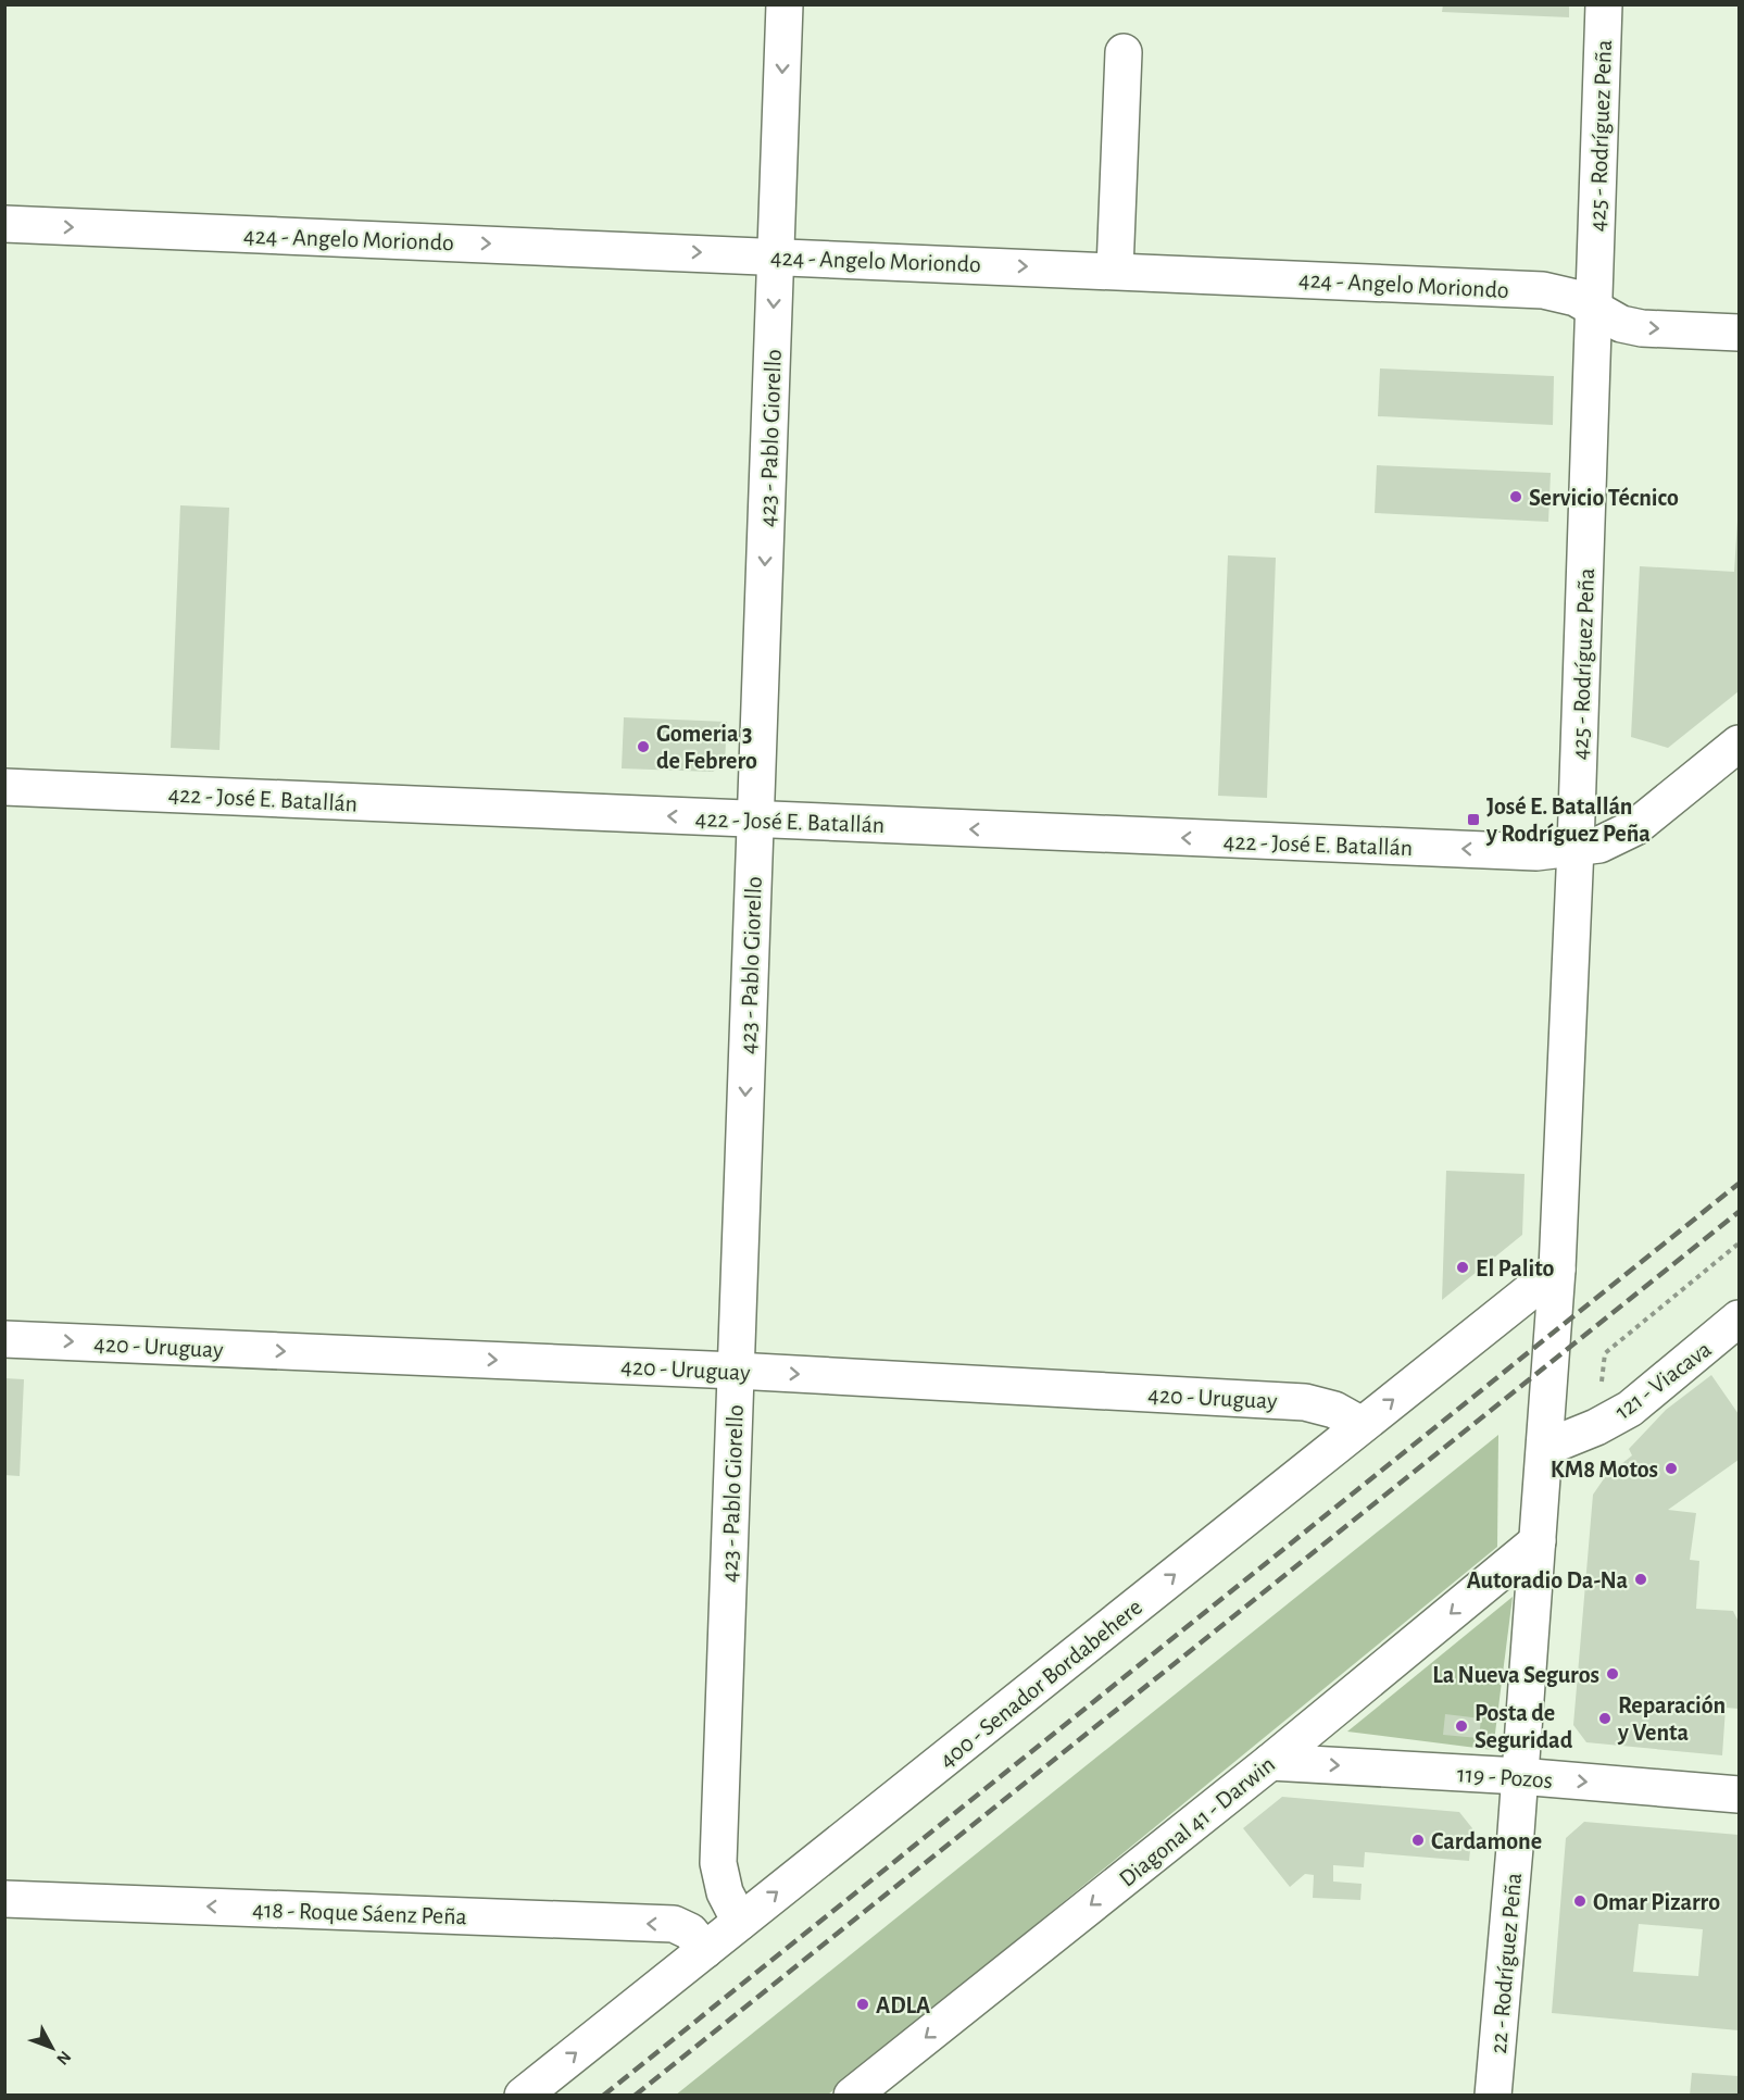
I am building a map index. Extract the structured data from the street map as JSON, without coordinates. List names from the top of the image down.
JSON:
{
  "streets": {
    "street": [
      "425 - Rodríguez Peña",
      "424 - Angelo Moriondo",
      "423 - Pablo Giorello",
      "422 - José E. Batallán",
      "420 - Uruguay",
      "121 - Viacava",
      "400 - Senador Bordabehere",
      "119 - Pozos",
      "Diagonal 41 - Darwin",
      "418 - Roque Sáenz Peña",
      "22 - Rodríguez Peña"
    ]
  },
  "crossings": [
    ["425 - Rodríguez Peña", "424 - Angelo Moriondo"],
    ["425 - Rodríguez Peña", "422 - José E. Batallán"],
    ["425 - Rodríguez Peña", "400 - Senador Bordabehere"],
    ["425 - Rodríguez Peña", "22 - Rodríguez Peña"],
    ["424 - Angelo Moriondo", "423 - Pablo Giorello"],
    ["423 - Pablo Giorello", "422 - José E. Batallán"],
    ["423 - Pablo Giorello", "420 - Uruguay"],
    ["423 - Pablo Giorello", "400 - Senador Bordabehere"],
    ["420 - Uruguay", "400 - Senador Bordabehere"],
    ["121 - Viacava", "22 - Rodríguez Peña"],
    ["400 - Senador Bordabehere", "418 - Roque Sáenz Peña"],
    ["119 - Pozos", "Diagonal 41 - Darwin"],
    ["119 - Pozos", "22 - Rodríguez Peña"],
    ["Diagonal 41 - Darwin", "22 - Rodríguez Peña"]
  ],
  "one_way": [
    "424 - Angelo Moriondo",
    "423 - Pablo Giorello",
    "422 - José E. Batallán",
    "420 - Uruguay",
    "400 - Senador Bordabehere",
    "119 - Pozos",
    "Diagonal 41 - Darwin",
    "418 - Roque Sáenz Peña"
  ],
  "places": {
    "other": [
      "Servicio Técnico",
      "Gomeria 3 de Febrero",
      "El Palito",
      "KM8 Motos",
      "Autoradio Da-Na",
      "La Nueva Seguros",
      "Reparación y Venta",
      "Posta de Seguridad",
      "Cardamone",
      "Omar Pizarro",
      "ADLA"
    ],
    "transit": ["José E. Batallán y Rodríguez Peña"]
  },
  "north": "bottom right"
}
